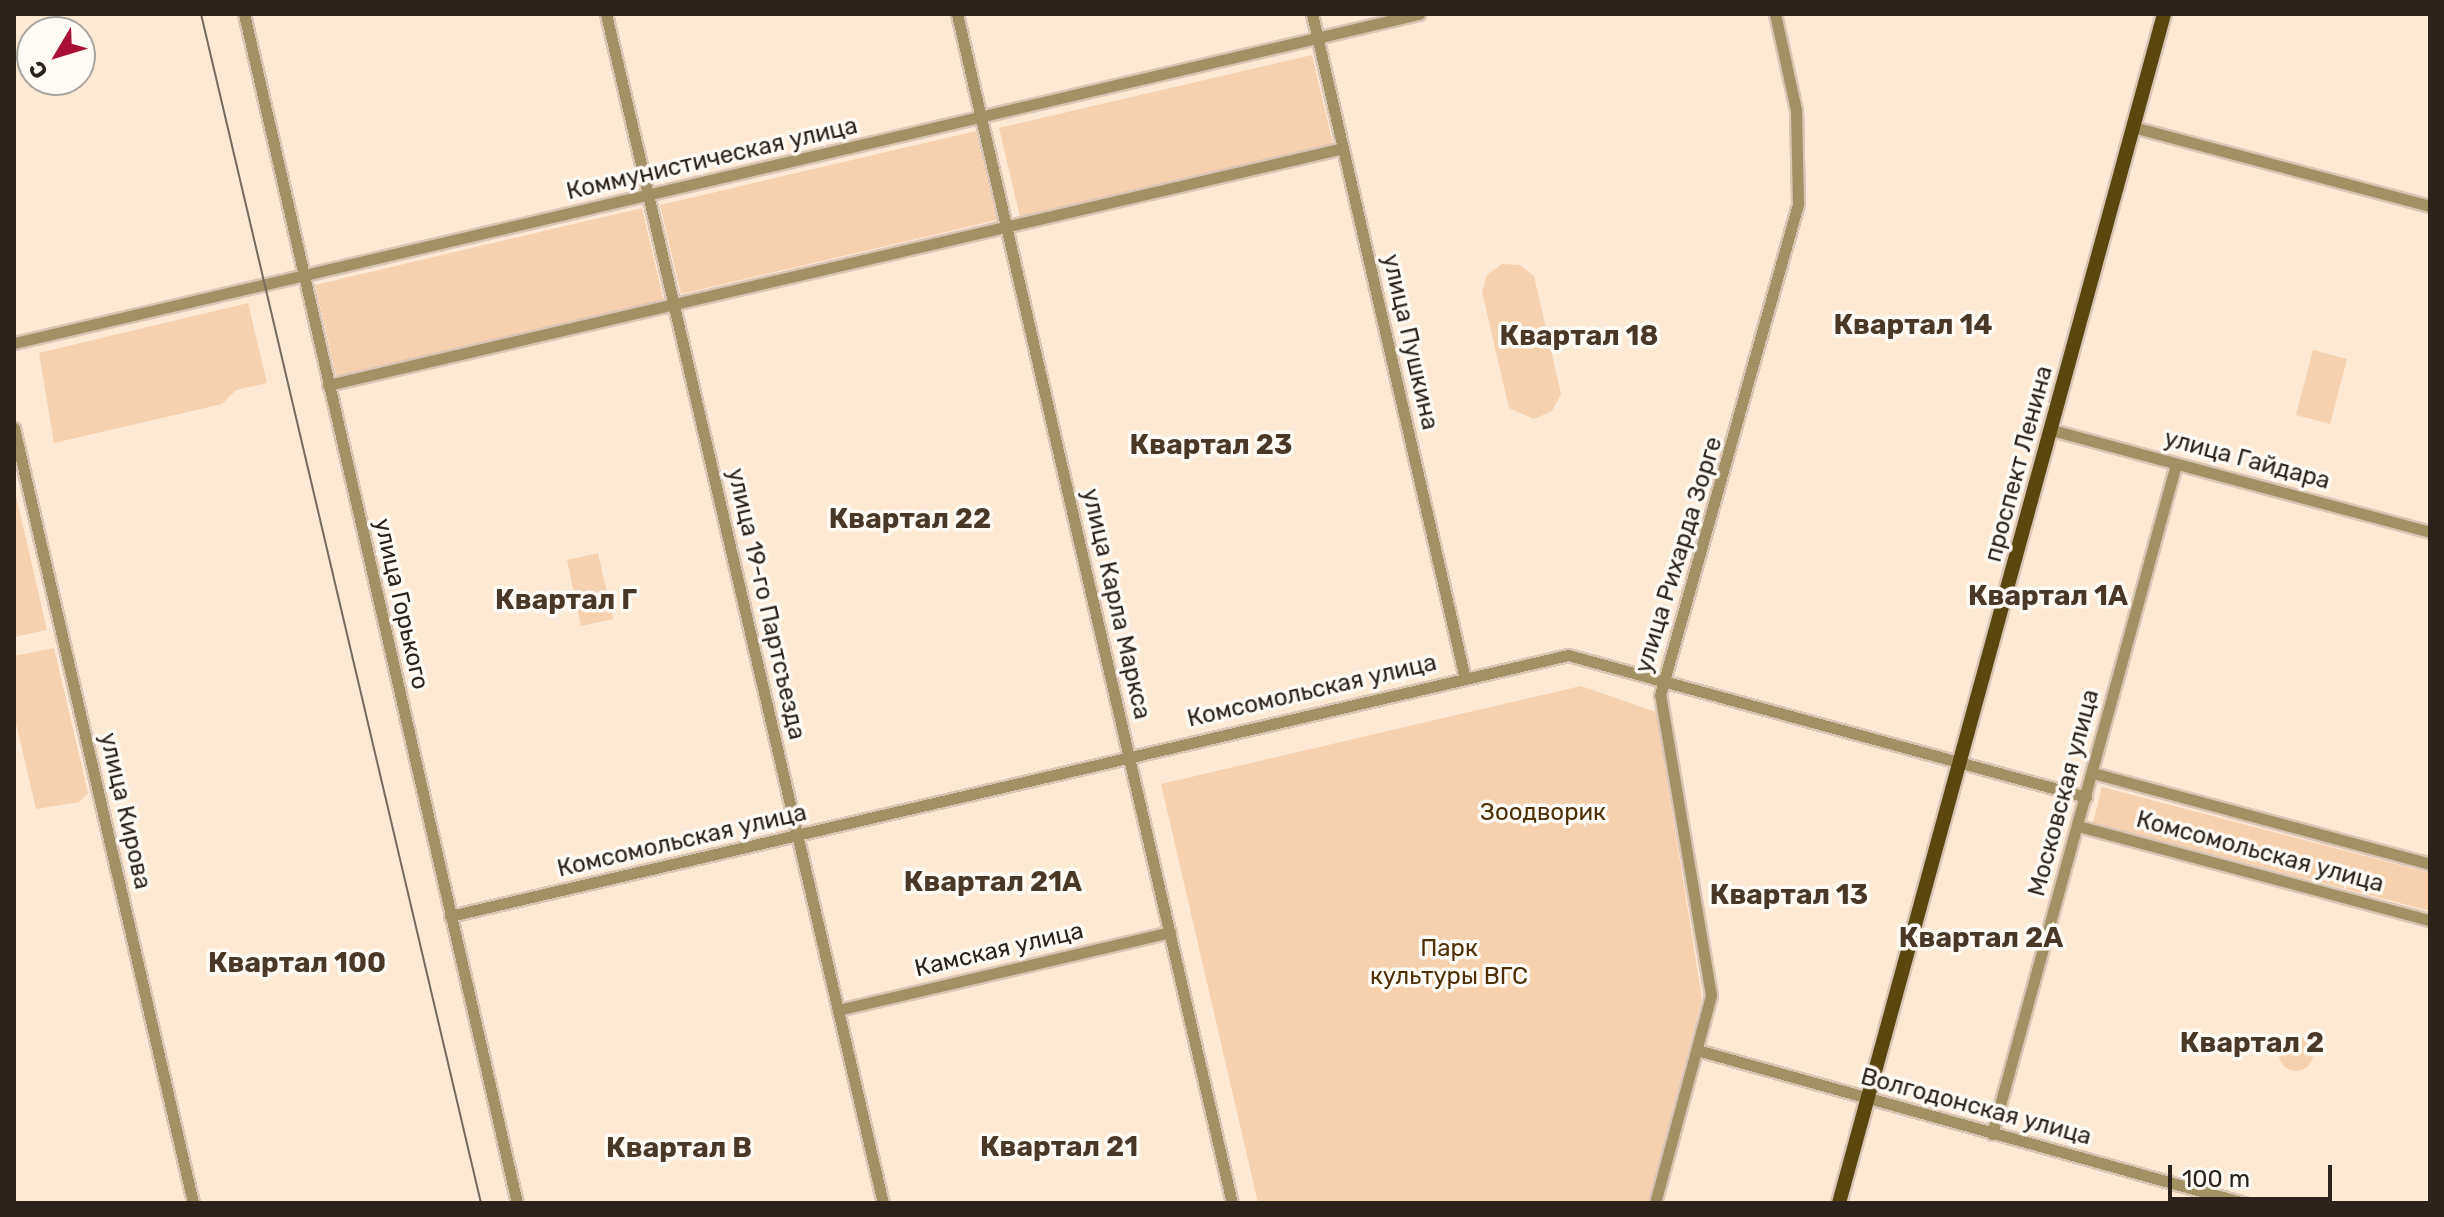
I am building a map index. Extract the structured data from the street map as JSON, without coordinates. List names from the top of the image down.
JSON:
{
  "streets": {
    "main road": ["проспект Ленина"],
    "street": [
      "Коммунистическая улица",
      "улица Пушкина",
      "улица Гайдара",
      "улица Рихарда Зорге",
      "улица Горького",
      "улица 19-го Партсъезда",
      "улица Карла Маркса",
      "Комсомольская улица",
      "Московская улица",
      "улица Кирова",
      "Камская улица",
      "Волгодонская улица"
    ]
  },
  "crossings": [
    ["Коммунистическая улица", "улица Пушкина"],
    ["Коммунистическая улица", "улица Горького"],
    ["Коммунистическая улица", "улица 19-го Партсъезда"],
    ["Коммунистическая улица", "улица Карла Маркса"],
    ["улица Пушкина", "Комсомольская улица"],
    ["улица Гайдара", "проспект Ленина"],
    ["улица Гайдара", "Московская улица"],
    ["проспект Ленина", "Комсомольская улица"],
    ["проспект Ленина", "Волгодонская улица"],
    ["улица Рихарда Зорге", "Комсомольская улица"],
    ["улица Рихарда Зорге", "Волгодонская улица"],
    ["улица Горького", "Комсомольская улица"],
    ["улица 19-го Партсъезда", "Комсомольская улица"],
    ["улица 19-го Партсъезда", "Камская улица"],
    ["улица Карла Маркса", "Комсомольская улица"],
    ["улица Карла Маркса", "Камская улица"],
    ["Комсомольская улица", "Московская улица"],
    ["Московская улица", "Волгодонская улица"]
  ],
  "districts": [
    "Квартал 14",
    "Квартал 18",
    "Квартал 23",
    "Квартал 22",
    "Квартал 1А",
    "Квартал Г",
    "Квартал 21А",
    "Квартал 13",
    "Квартал 2А",
    "Квартал 100",
    "Квартал 2",
    "Квартал 21",
    "Квартал В"
  ],
  "parks": ["Зоодворик", "Парк культуры ВГС"],
  "scale_bar": "100 m",
  "north": "bottom left"
}
